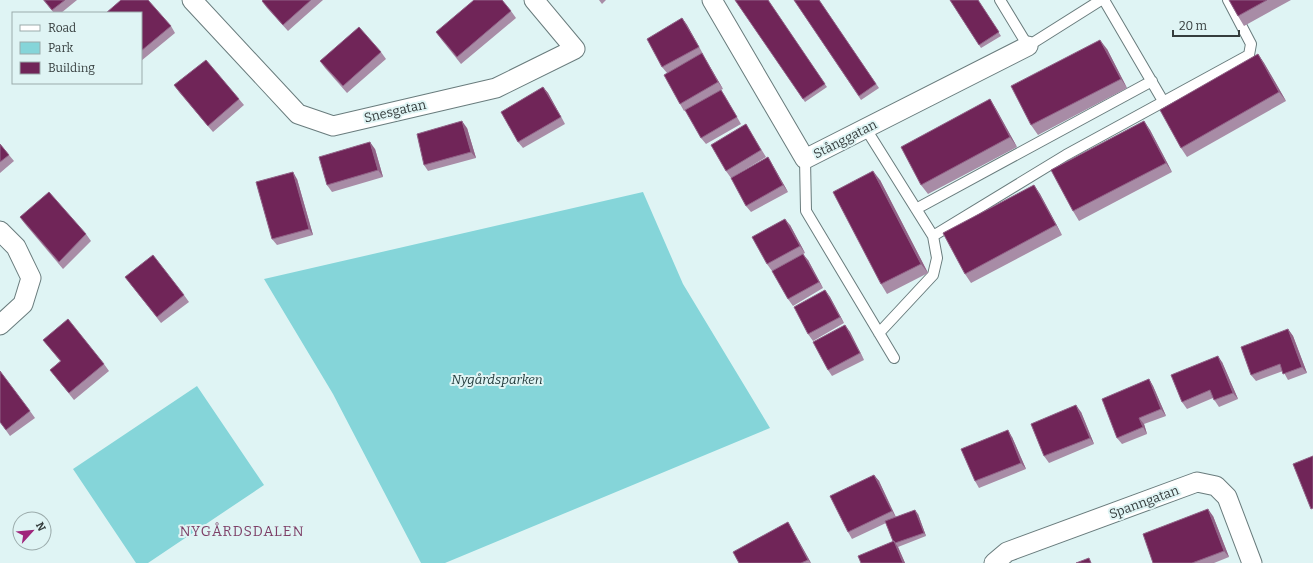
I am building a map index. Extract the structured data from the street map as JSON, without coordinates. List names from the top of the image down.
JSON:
{
  "streets": {
    "street": ["Snesgatan", "Stånggatan", "Spanngatan"]
  },
  "districts": ["NYGÅRDSDALEN"],
  "parks": ["Nygårdsparken"],
  "legend": ["Road", "Park", "Building"],
  "scale_bar": "20 m",
  "north": "top right"
}
